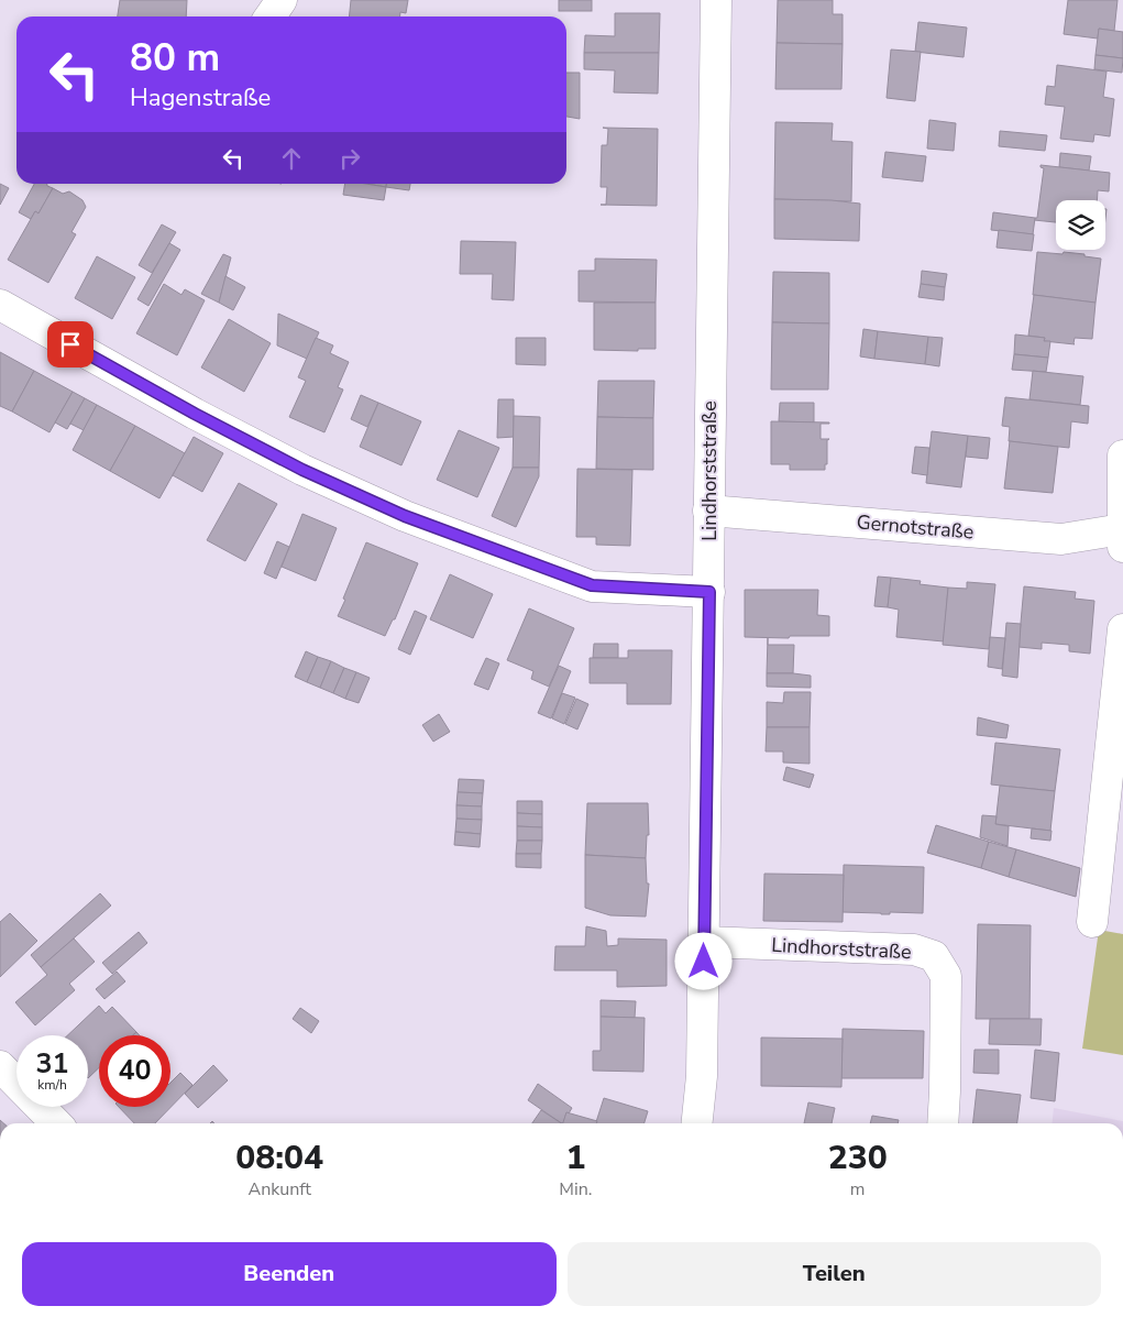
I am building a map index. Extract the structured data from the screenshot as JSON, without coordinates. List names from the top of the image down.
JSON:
{
  "streets": {
    "street": ["Lindhorststraße", "Gernotstraße"]
  },
  "crossings": [
    ["Lindhorststraße", "Gernotstraße"]
  ],
  "page": {
    "turn": ["80 m", "Hagenstraße"],
    "speed": "31 km/h",
    "limit": "40",
    "eta": [
      "08:04",
      "Ankunft",
      "1",
      "Min.",
      "230",
      "m"
    ],
    "buttons": ["Beenden", "Teilen"]
  }
}
